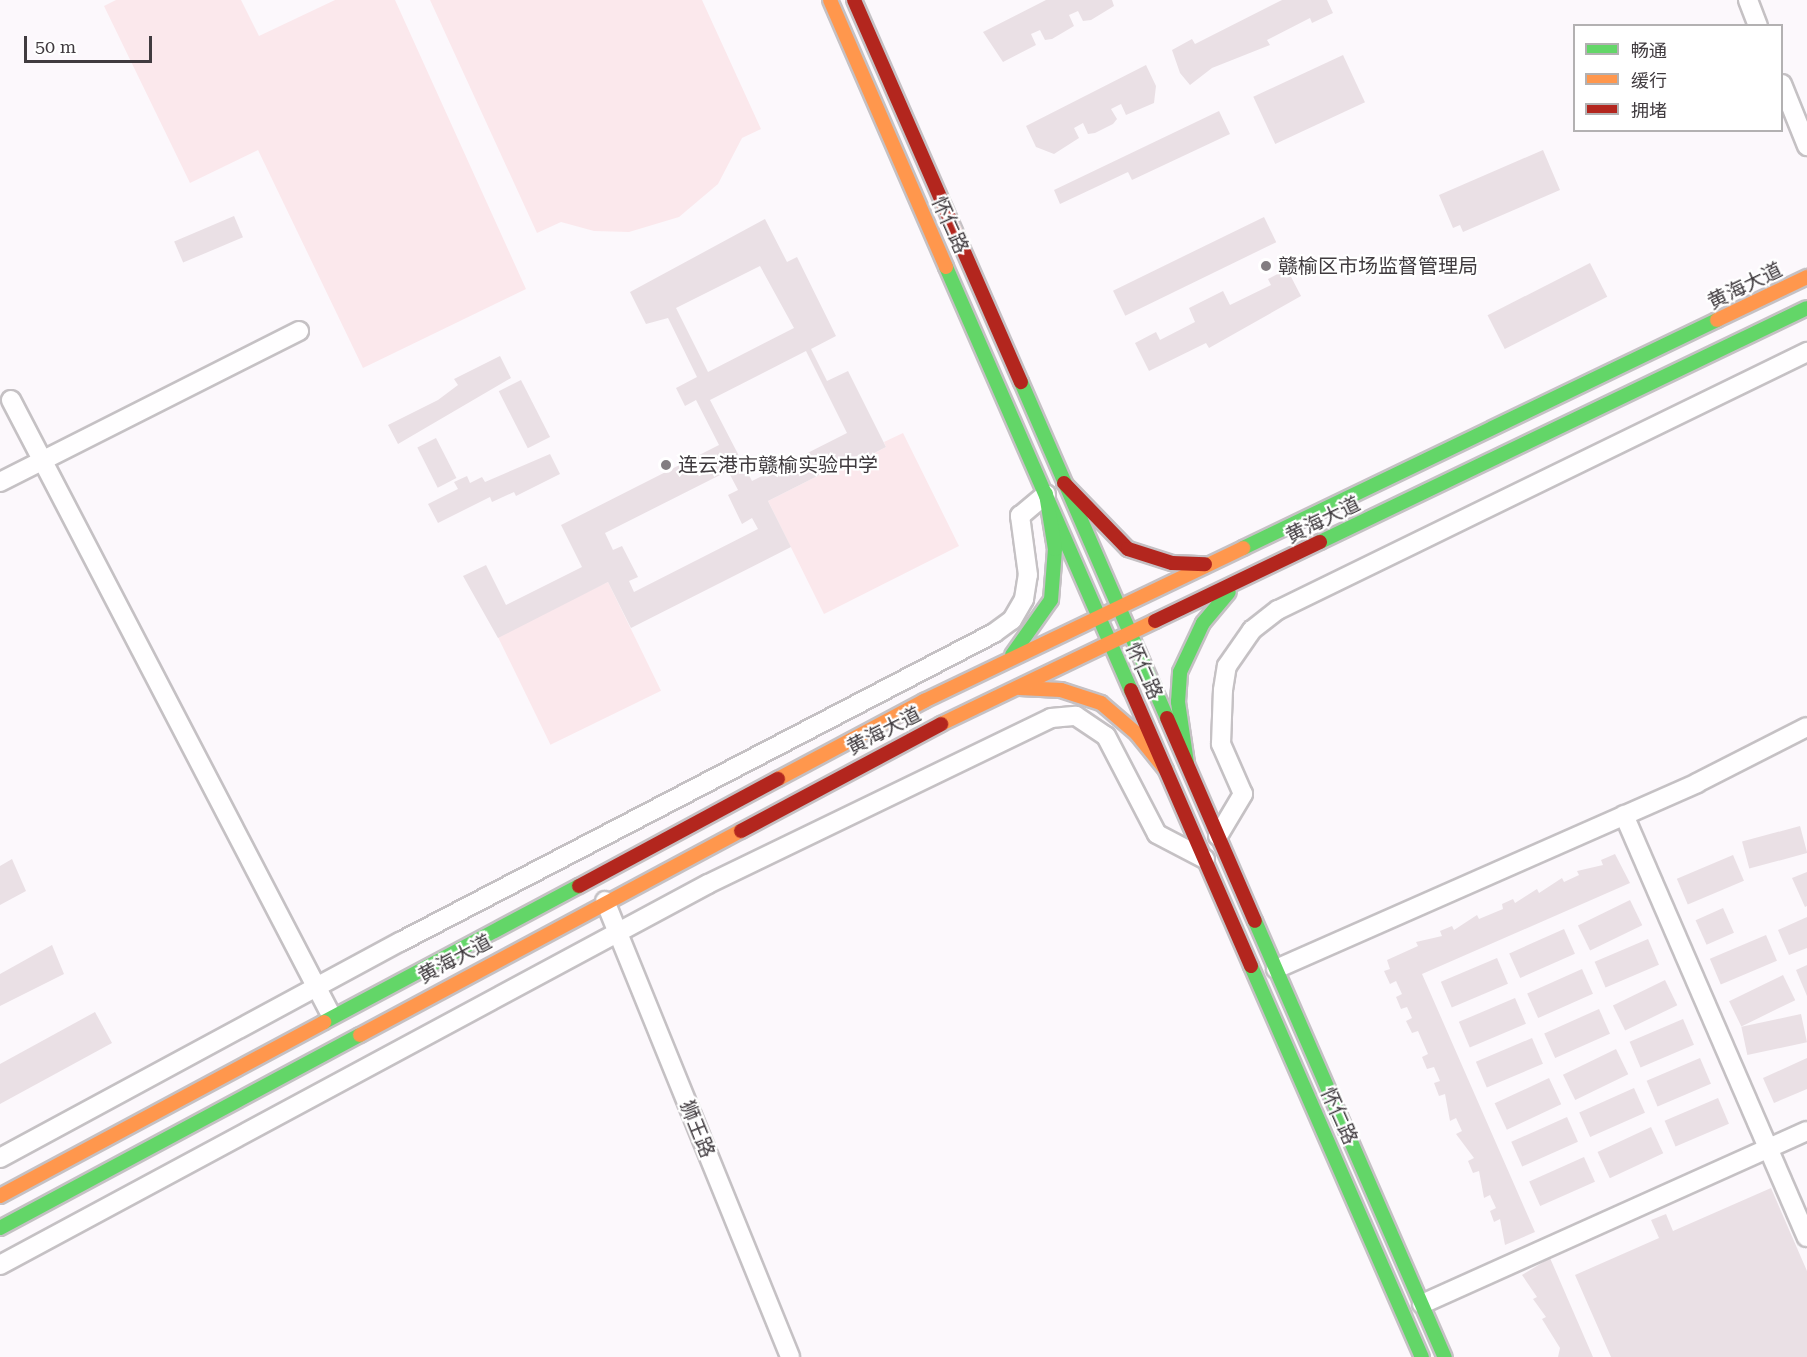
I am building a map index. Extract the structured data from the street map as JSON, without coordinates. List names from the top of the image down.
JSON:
{
  "streets": {
    "main road": ["怀仁路", "黄海大道"],
    "street": ["狮王路"]
  },
  "crossings": [
    ["怀仁路", "黄海大道"],
    ["黄海大道", "狮王路"]
  ],
  "places": ["赣榆区市场监督管理局", "连云港市赣榆实验中学"],
  "legend": ["畅通", "缓行", "拥堵"],
  "scale_bar": "50 m"
}
